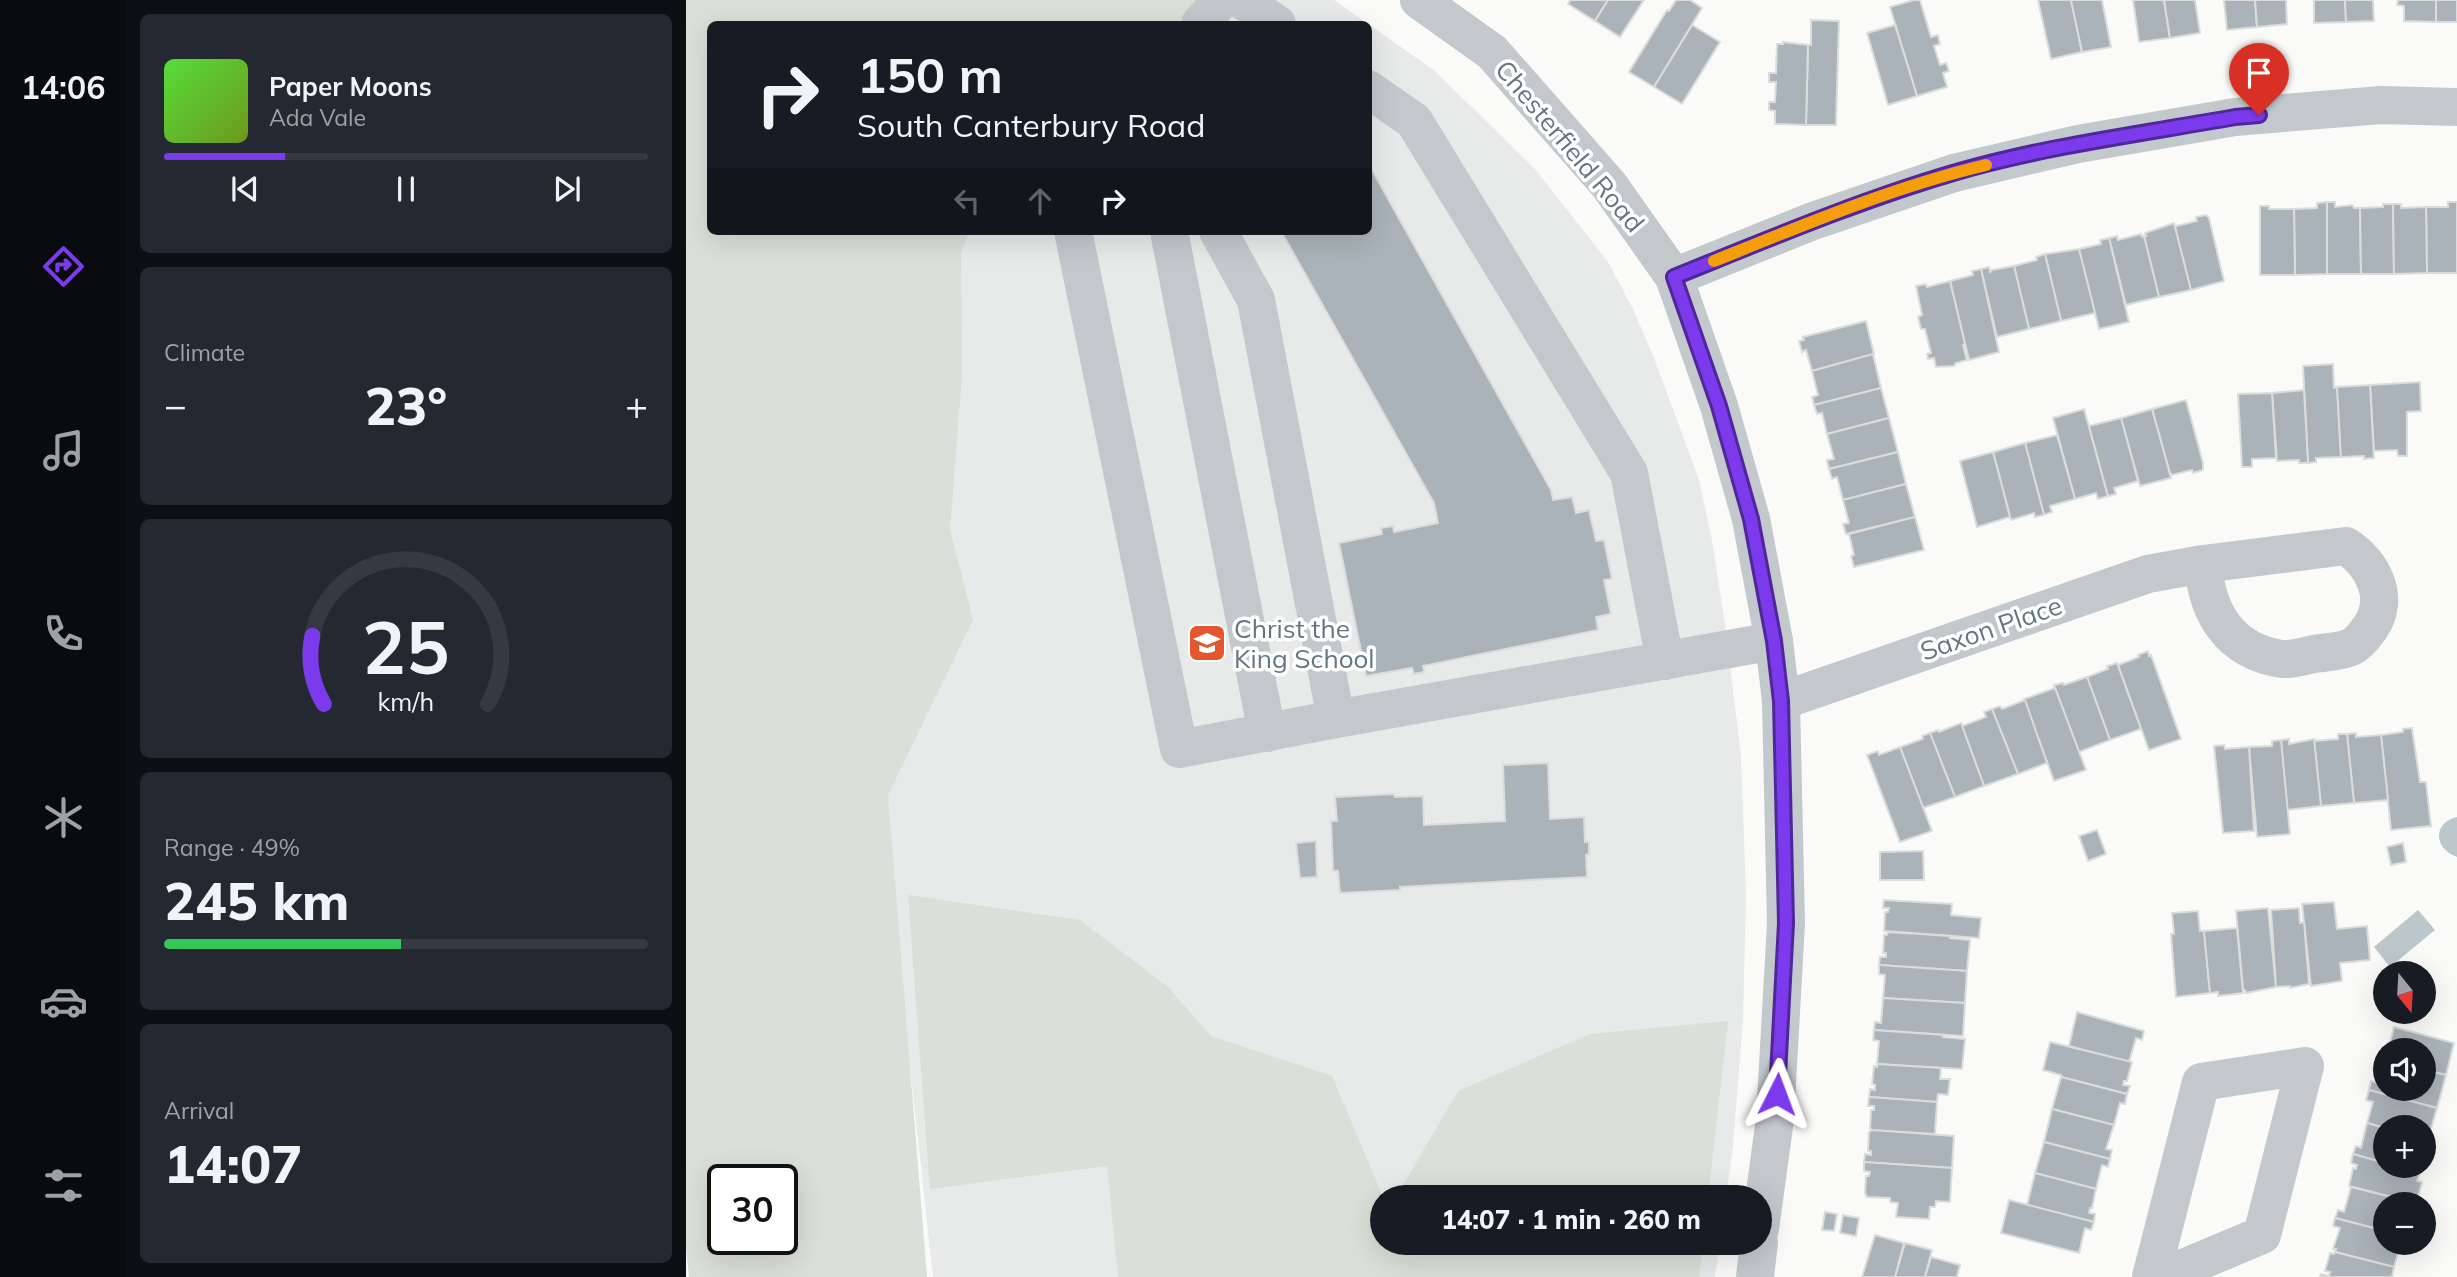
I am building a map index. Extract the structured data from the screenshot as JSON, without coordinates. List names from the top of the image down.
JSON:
{
  "streets": {
    "street": ["Chesterfield Road", "Saxon Place"]
  },
  "crossings": [
    ["Chesterfield Road", "Saxon Place"]
  ],
  "places": {
    "school or university": ["Christ the King School"]
  },
  "north": "bottom",
  "page": {
    "tabs": "14:06",
    "turn": ["150 m", "South Canterbury Road"],
    "song": ["Paper Moons", "Ada Vale"],
    "tile": [
      "Climate",
      ["Range · 49%", "245 km"],
      ["Arrival", "14:07"]
    ],
    "heat": ["−", "23°", "+"],
    "map_buttons": ["+", "−"],
    "limit": "30",
    "trip": "14:07 · 1 min · 260 m",
    "gauge": ["25", "km/h"]
  }
}
